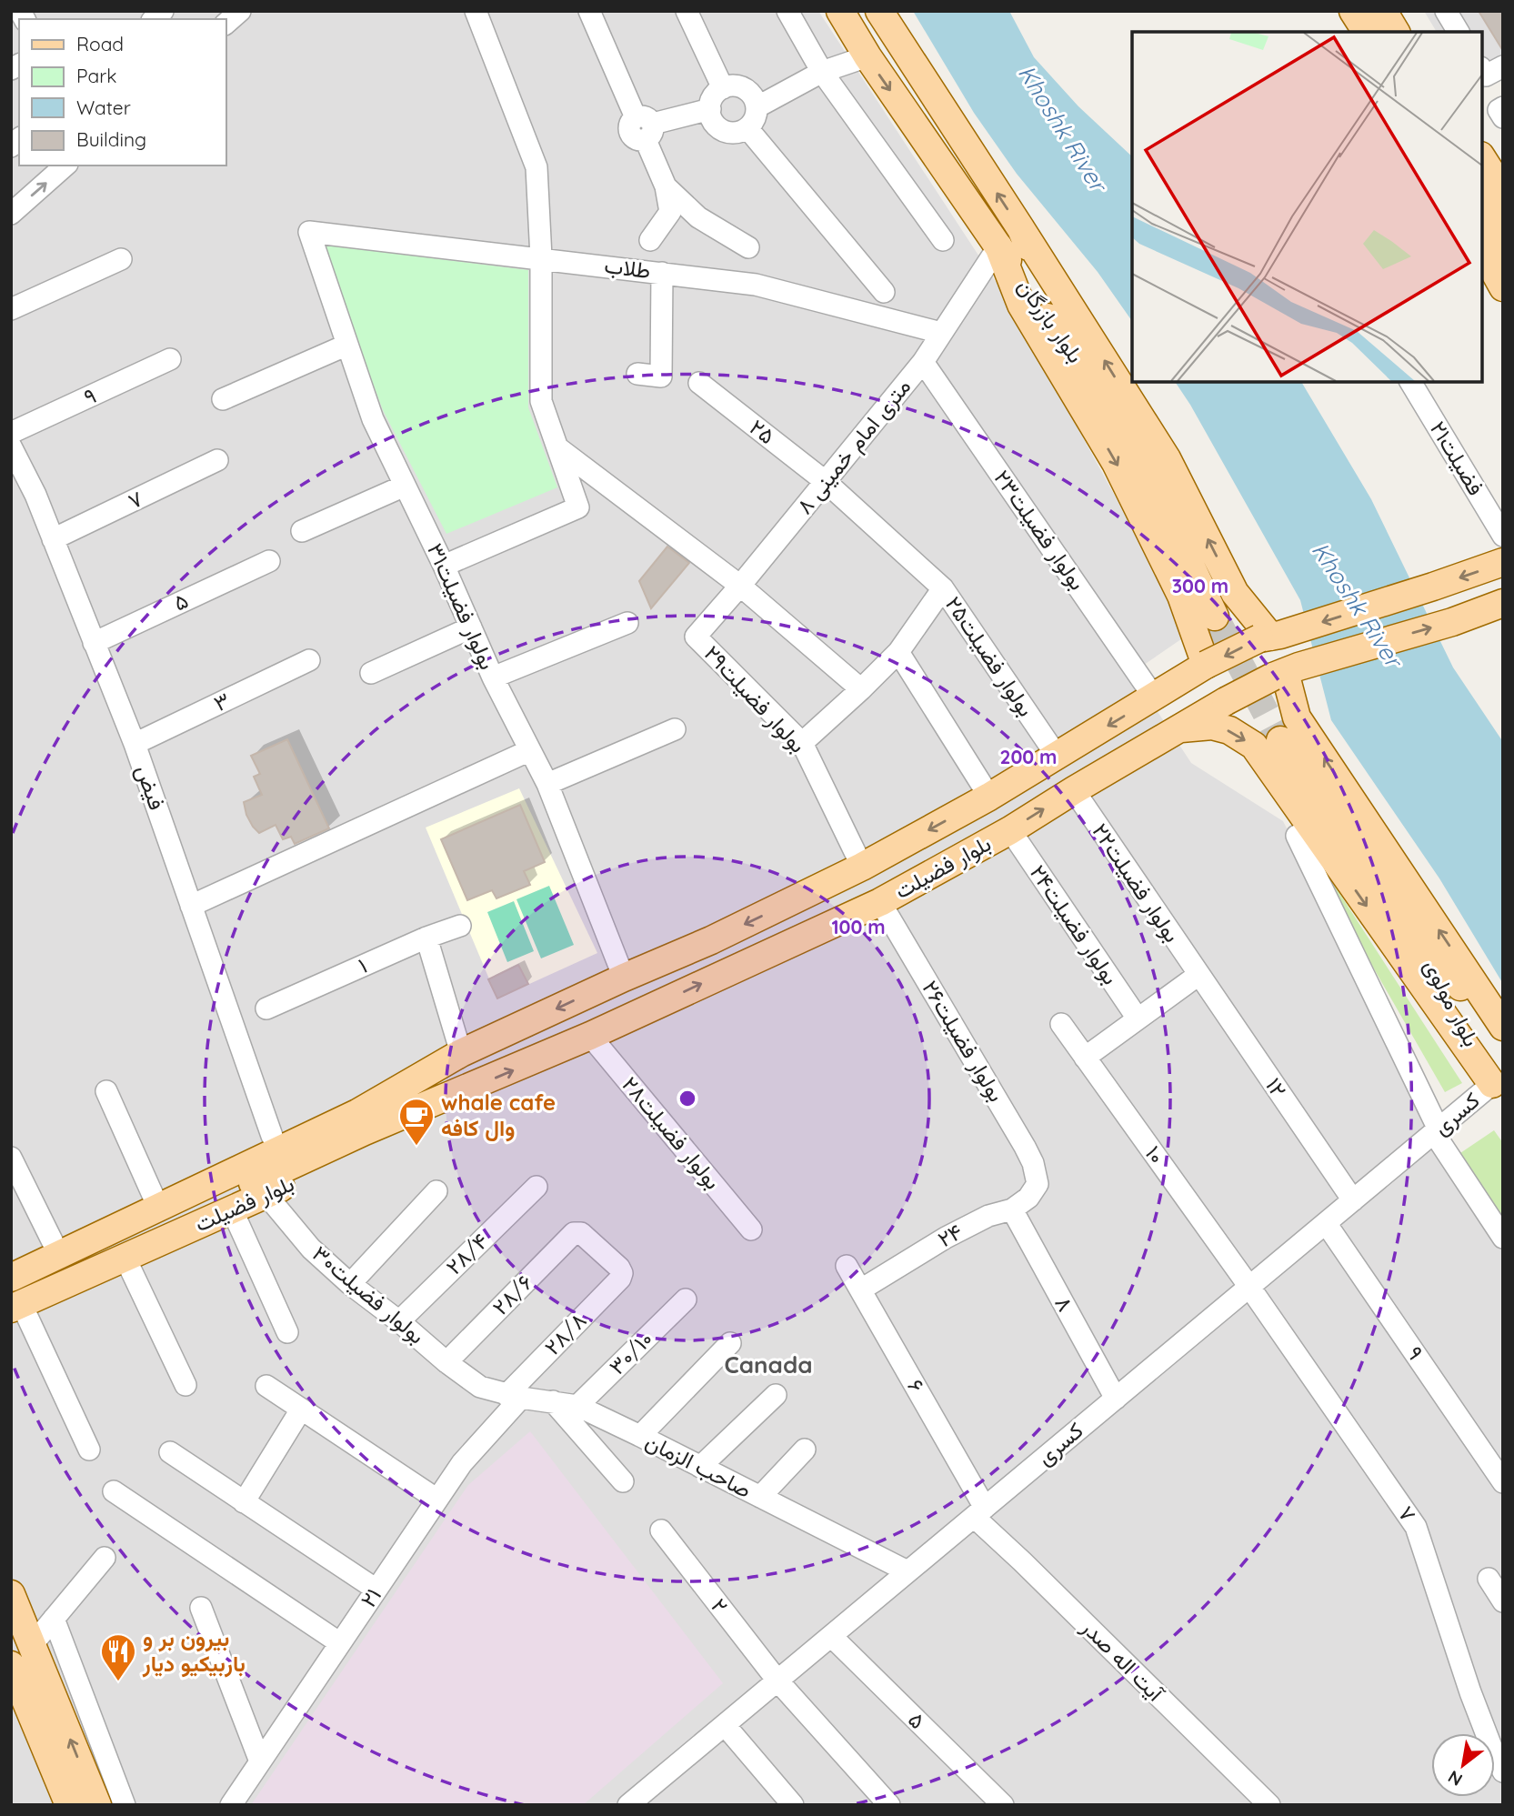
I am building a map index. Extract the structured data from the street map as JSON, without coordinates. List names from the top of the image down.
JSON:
{
  "streets": {
    "main road": ["بلوار بازرگان", "بلوار فضیلت", "بلوار مولوی"],
    "street": [
      "طلاب",
      "۹",
      "۲۵",
      "۸ متری امام خمینی",
      "فضیلت۲۱",
      "۷",
      "بولوار فضیلت۲۳",
      "۵",
      "بولوار فضیلت۳۱",
      "بولوار فضیلت۲۵",
      "بولوار فضیلت۲۹",
      "۳",
      "فیض",
      "بولوار فضیلت۲۲",
      "بولوار فضیلت۲۴",
      "۱",
      "بولوار فضیلت۲۶",
      "۱۲",
      "کسری",
      "بولوار فضیلت۲۸",
      "۱۰",
      "۲۴",
      "۲۸/۴",
      "بولوار فضیلت۳۰",
      "۲۸/۶",
      "۸",
      "۲۸/۸",
      "۳۰/۱۰",
      "۶",
      "صاحب الزمان",
      "۲۱",
      "۲",
      "آیت اله صدر"
    ]
  },
  "crossings": [
    ["طلاب", "۸ متری امام خمینی"],
    ["طلاب", "بولوار فضیلت۳۱"],
    ["بلوار بازرگان", "۸ متری امام خمینی"],
    ["۹", "کسری"],
    ["۲۵", "۸ متری امام خمینی"],
    ["۲۵", "بولوار فضیلت۲۵"],
    ["۸ متری امام خمینی", "بولوار فضیلت۲۳"],
    ["۸ متری امام خمینی", "بولوار فضیلت۲۹"],
    ["۷", "فیض"],
    ["۷", "کسری"],
    ["۷", "۱۰"],
    ["بولوار فضیلت۲۳", "بلوار فضیلت"],
    ["۵", "فیض"],
    ["۵", "کسری"],
    ["بولوار فضیلت۳۱", "بلوار فضیلت"],
    ["بولوار فضیلت۲۵", "بلوار فضیلت"],
    ["بولوار فضیلت۲۹", "بلوار فضیلت"],
    ["۳", "فیض"],
    ["فیض", "بلوار فضیلت"],
    ["بلوار فضیلت", "بولوار فضیلت۲۲"],
    ["بلوار فضیلت", "بولوار فضیلت۲۴"],
    ["بلوار فضیلت", "بولوار فضیلت۲۶"],
    ["بلوار فضیلت", "بولوار فضیلت۲۸"],
    ["بلوار فضیلت", "بولوار فضیلت۳۰"],
    ["بولوار فضیلت۲۲", "۱۲"],
    ["بلوار مولوی", "کسری"],
    ["بولوار فضیلت۲۶", "۲۴"],
    ["۱۲", "کسری"],
    ["کسری", "۱۰"],
    ["کسری", "۸"],
    ["کسری", "۶"],
    ["کسری", "صاحب الزمان"],
    ["کسری", "۲"],
    ["کسری", "آیت اله صدر"],
    ["۲۴", "۸"],
    ["۲۴", "۶"],
    ["۲۸/۴", "بولوار فضیلت۳۰"],
    ["بولوار فضیلت۳۰", "۲۸/۶"],
    ["بولوار فضیلت۳۰", "صاحب الزمان"],
    ["۲۸/۶", "۲۸/۸"],
    ["۲۸/۸", "صاحب الزمان"],
    ["۲۸/۸", "۲۱"],
    ["۳۰/۱۰", "صاحب الزمان"],
    ["۶", "آیت اله صدر"],
    ["صاحب الزمان", "۲۱"]
  ],
  "districts": ["Canada"],
  "water": ["Khoshk River"],
  "places": {
    "cafe": ["whale cafe وال کافه"],
    "restaurant": ["بیرون بر و باربیکیو دیار"]
  },
  "legend": [
    "Road",
    "Park",
    "Water",
    "Building"
  ],
  "north": "bottom left",
  "rings": ["300 m", "200 m", "100 m"]
}
